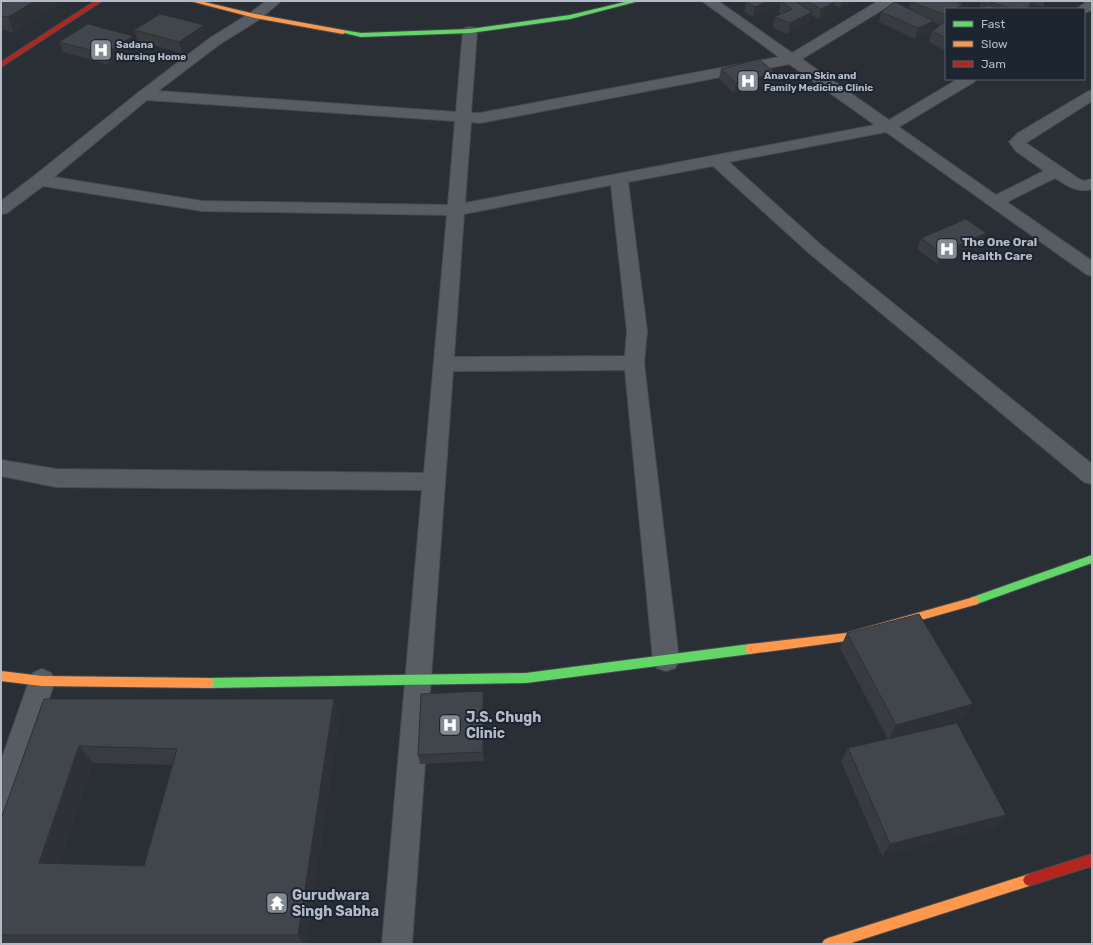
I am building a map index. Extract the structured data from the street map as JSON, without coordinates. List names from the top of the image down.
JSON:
{
  "places": {
    "hospital": [
      "Sadana Nursing Home",
      "Anavaran Skin and Family Medicine Clinic",
      "The One Oral Health Care",
      "J.S. Chugh Clinic"
    ],
    "temple": ["Gurudwara Singh Sabha"]
  },
  "legend": ["Fast", "Slow", "Jam"]
}
